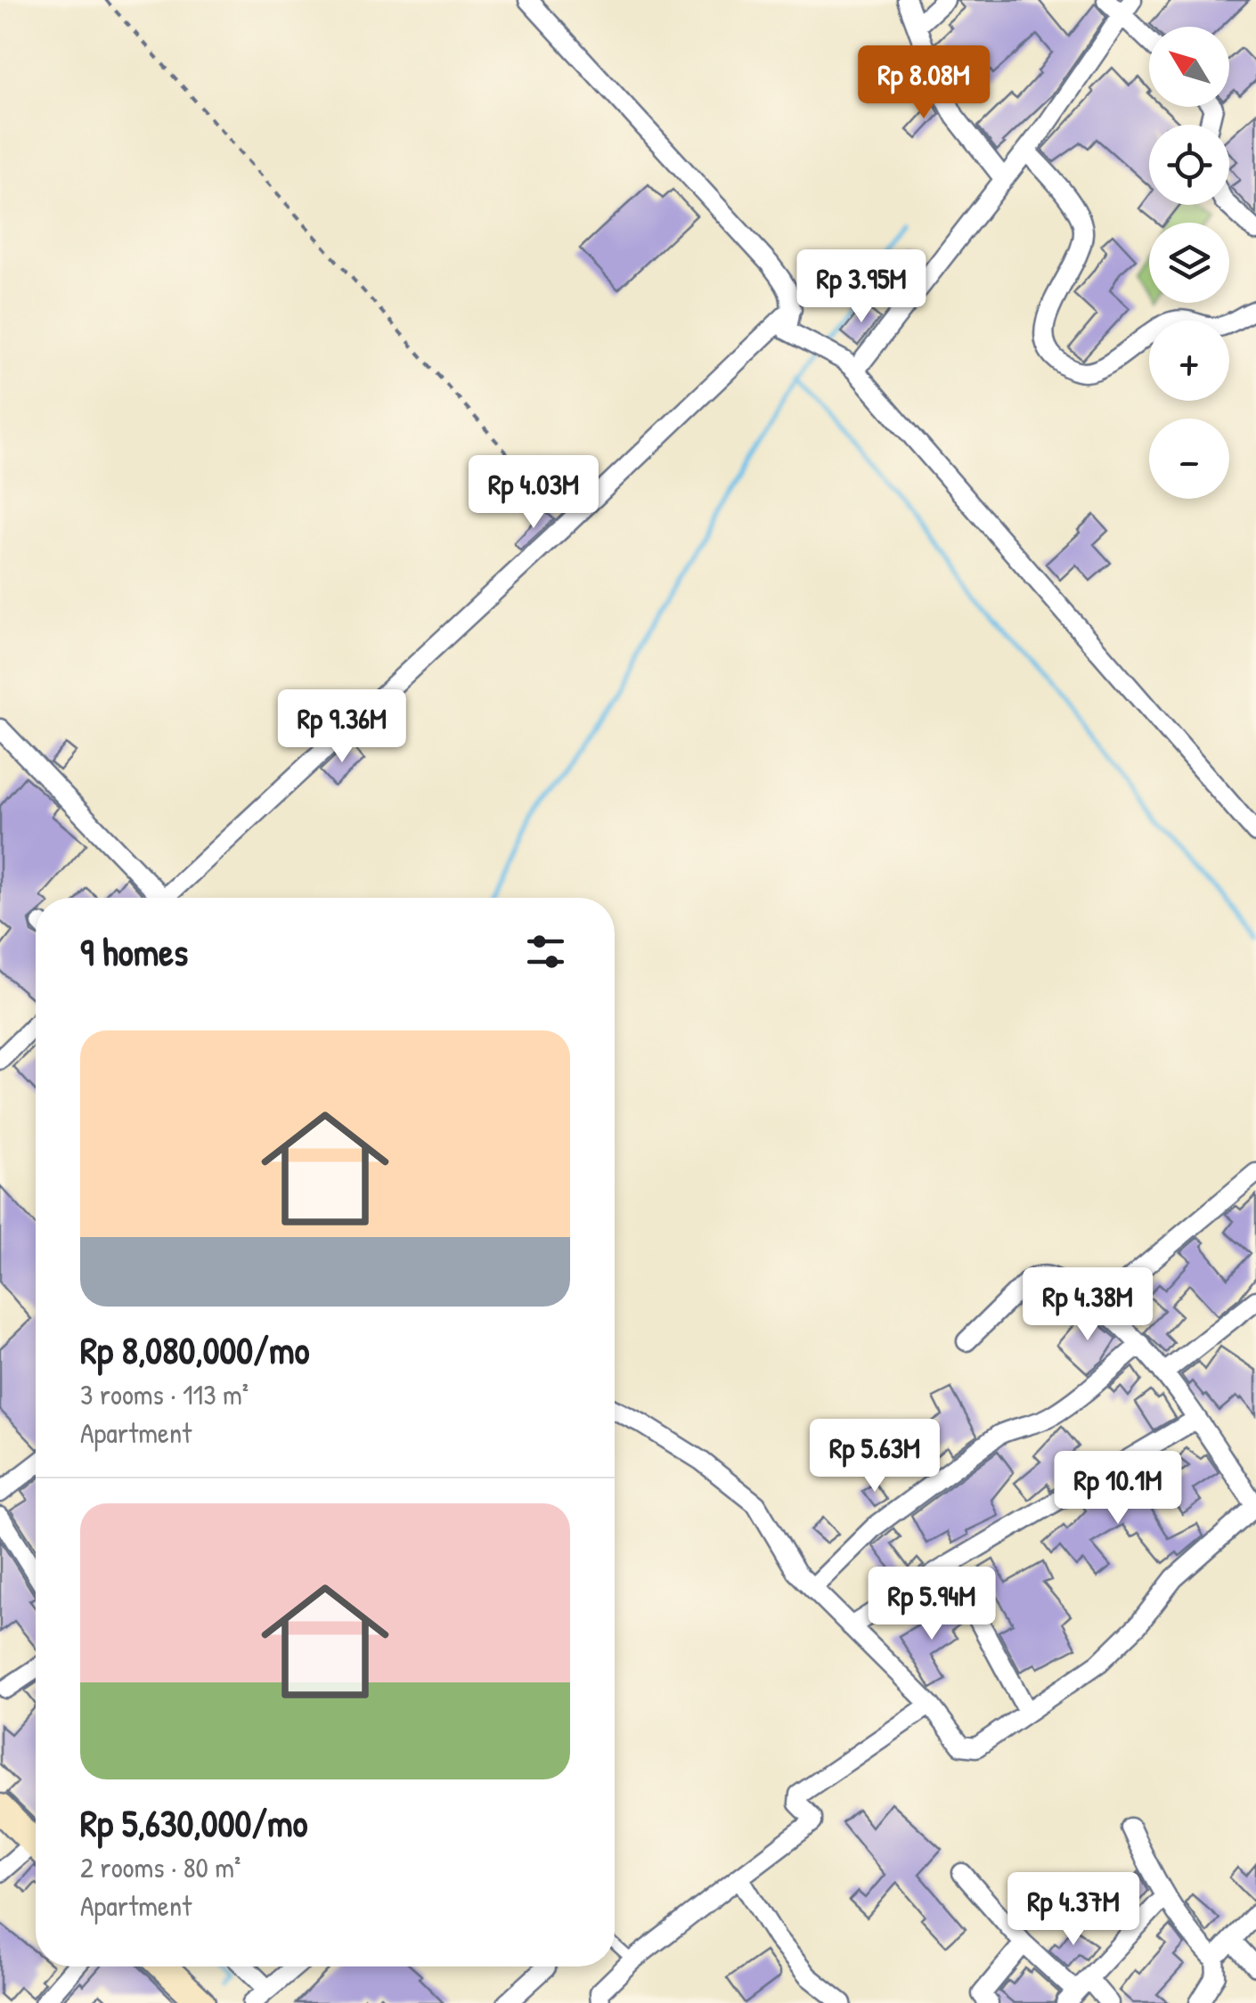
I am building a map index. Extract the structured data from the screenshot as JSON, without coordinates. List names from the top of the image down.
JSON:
{
  "north": "top left",
  "page": {
    "map_buttons": ["+", "−"],
    "price": [
      "Rp 8.08M",
      "Rp 3.95M",
      "Rp 4.03M",
      "Rp 9.36M",
      "Rp 4.38M",
      "Rp 5.63M",
      "Rp 10.1M",
      "Rp 5.94M",
      "Rp 4.37M"
    ],
    "heading": "9 homes",
    "list": [
      {
        "name": "Rp 8,080,000/mo",
        "note": "3 rooms · 113 m² · Apartment"
      },
      {
        "name": "Rp 5,630,000/mo",
        "note": "2 rooms · 80 m² · Apartment"
      }
    ]
  }
}
